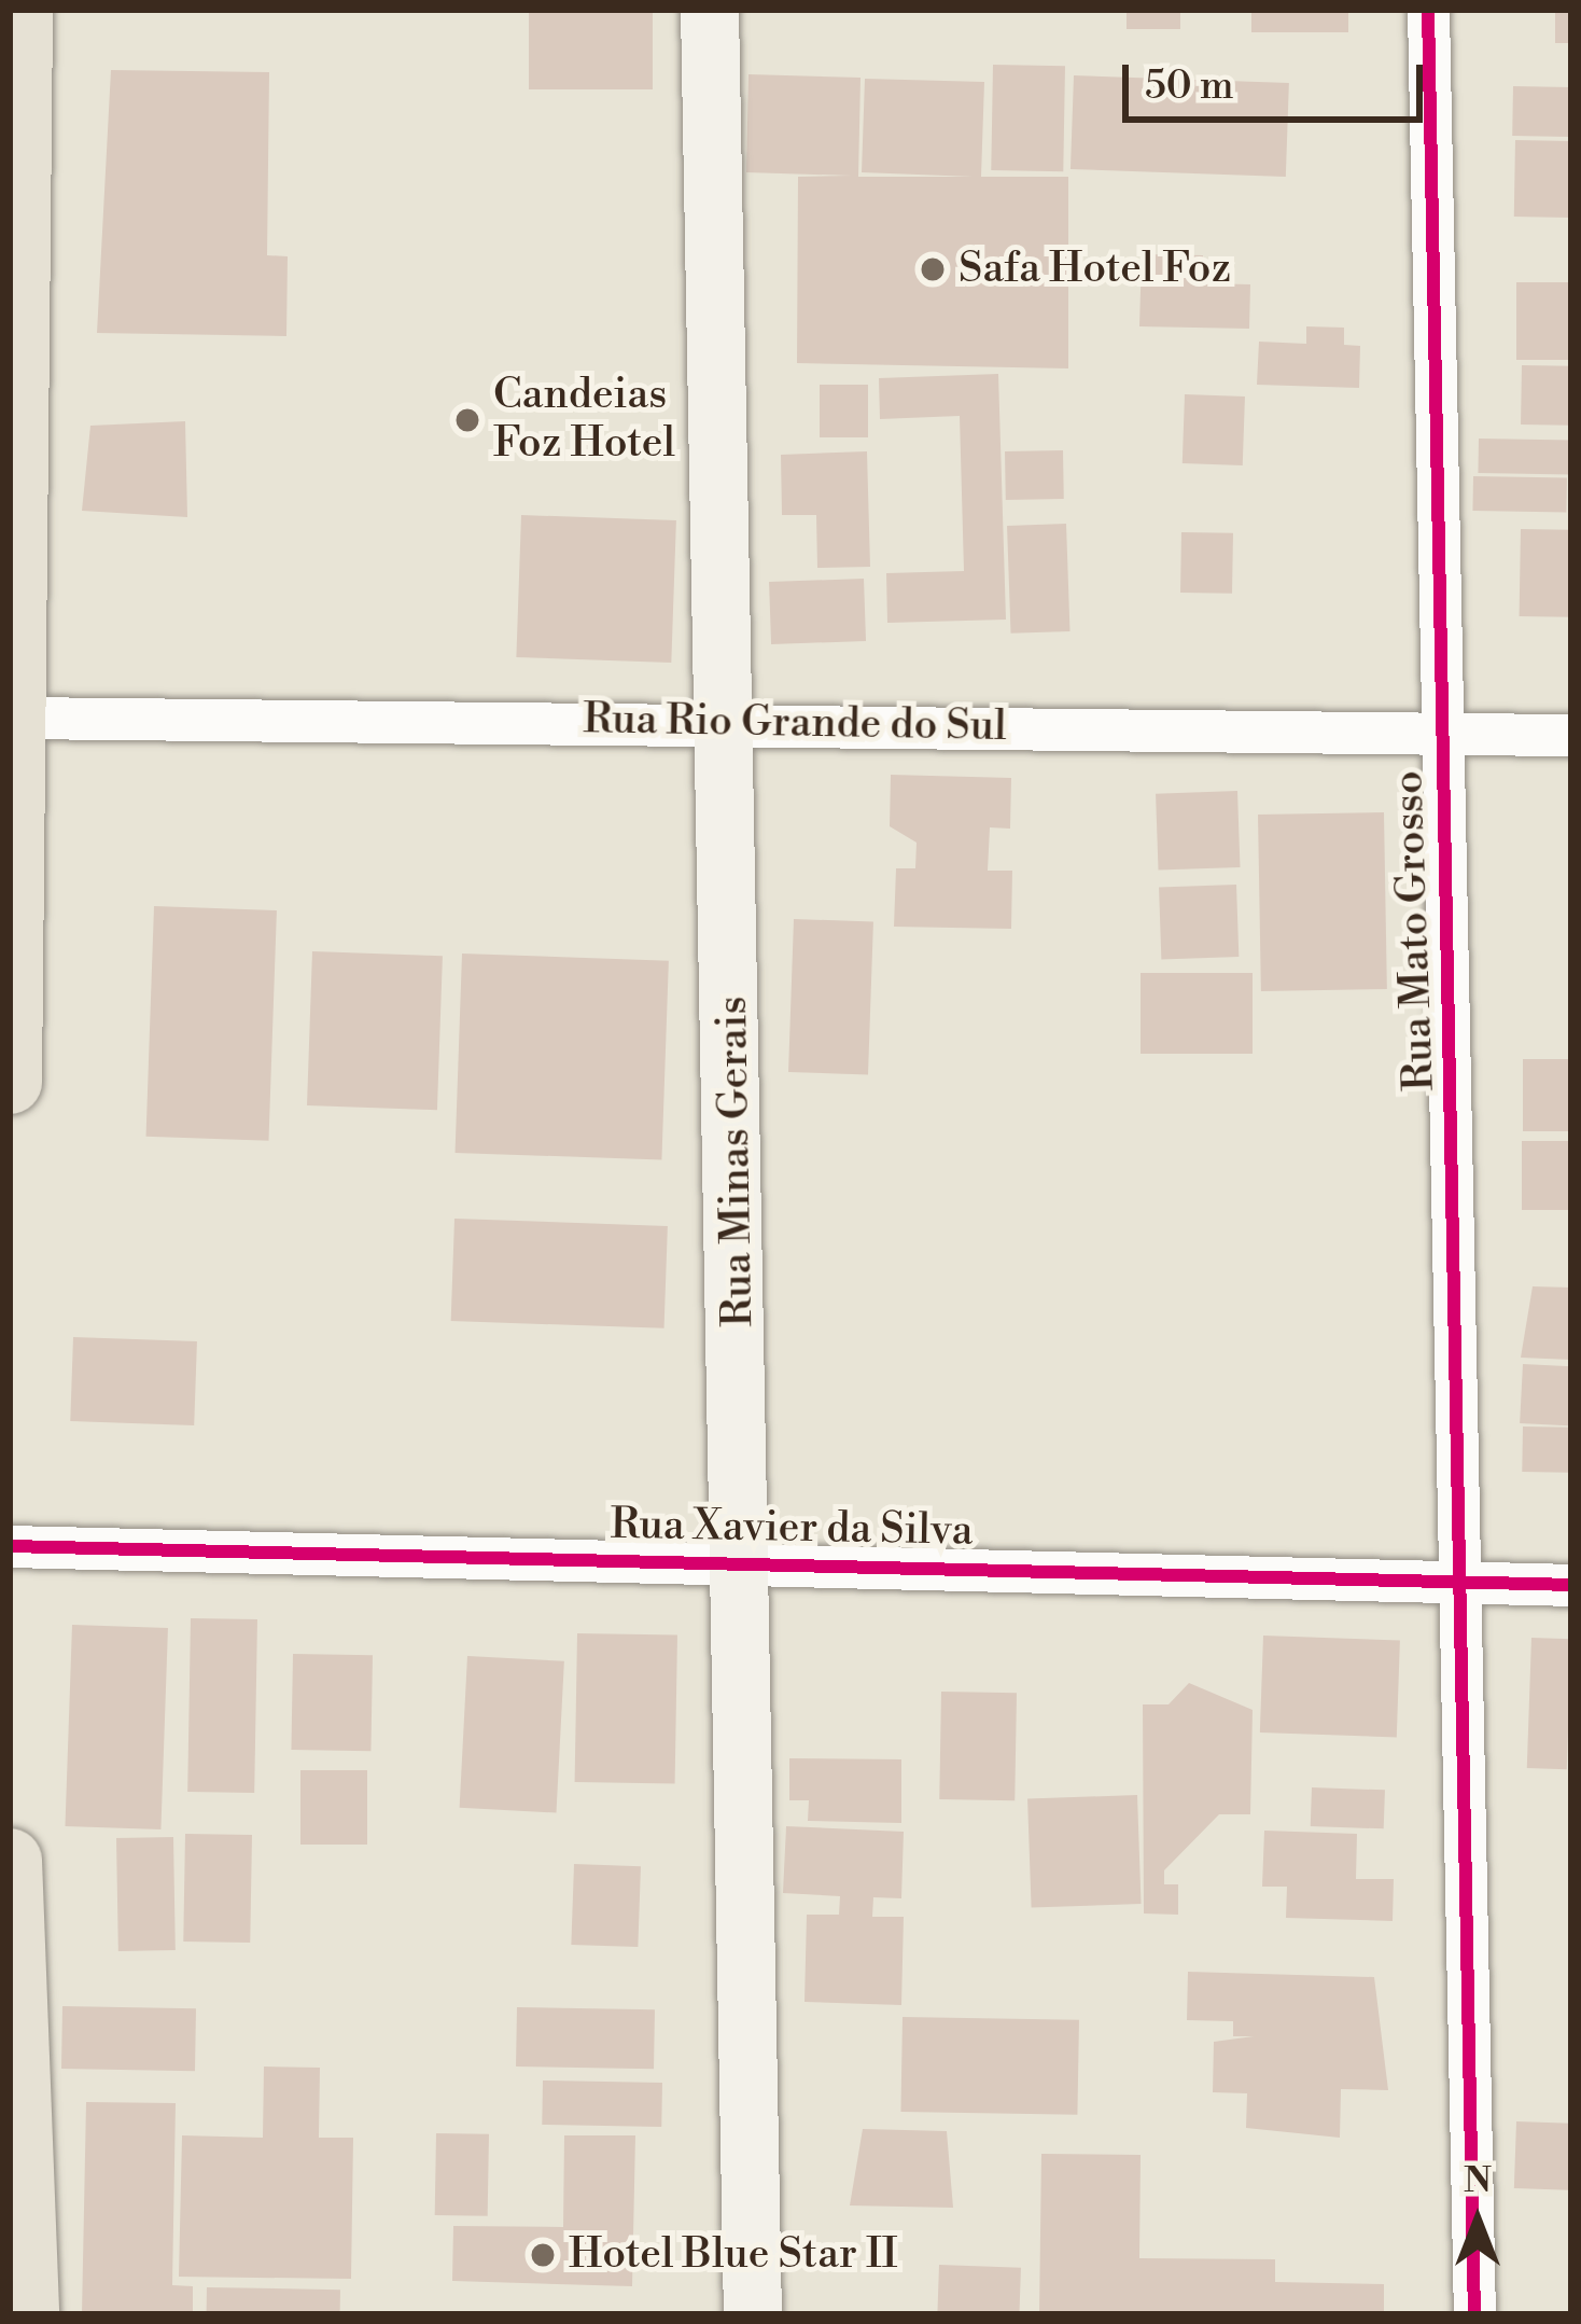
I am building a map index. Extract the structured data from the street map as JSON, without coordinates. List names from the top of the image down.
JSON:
{
  "streets": {
    "main road": ["Rua Minas Gerais"],
    "street": ["Rua Rio Grande do Sul", "Rua Mato Grosso", "Rua Xavier da Silva"]
  },
  "crossings": [
    ["Rua Rio Grande do Sul", "Rua Mato Grosso"],
    ["Rua Rio Grande do Sul", "Rua Minas Gerais"],
    ["Rua Mato Grosso", "Rua Xavier da Silva"],
    ["Rua Minas Gerais", "Rua Xavier da Silva"]
  ],
  "places": ["Safa Hotel Foz", "Candeias Foz Hotel", "Hotel Blue Star II"],
  "scale_bar": "50 m",
  "north": "top"
}
